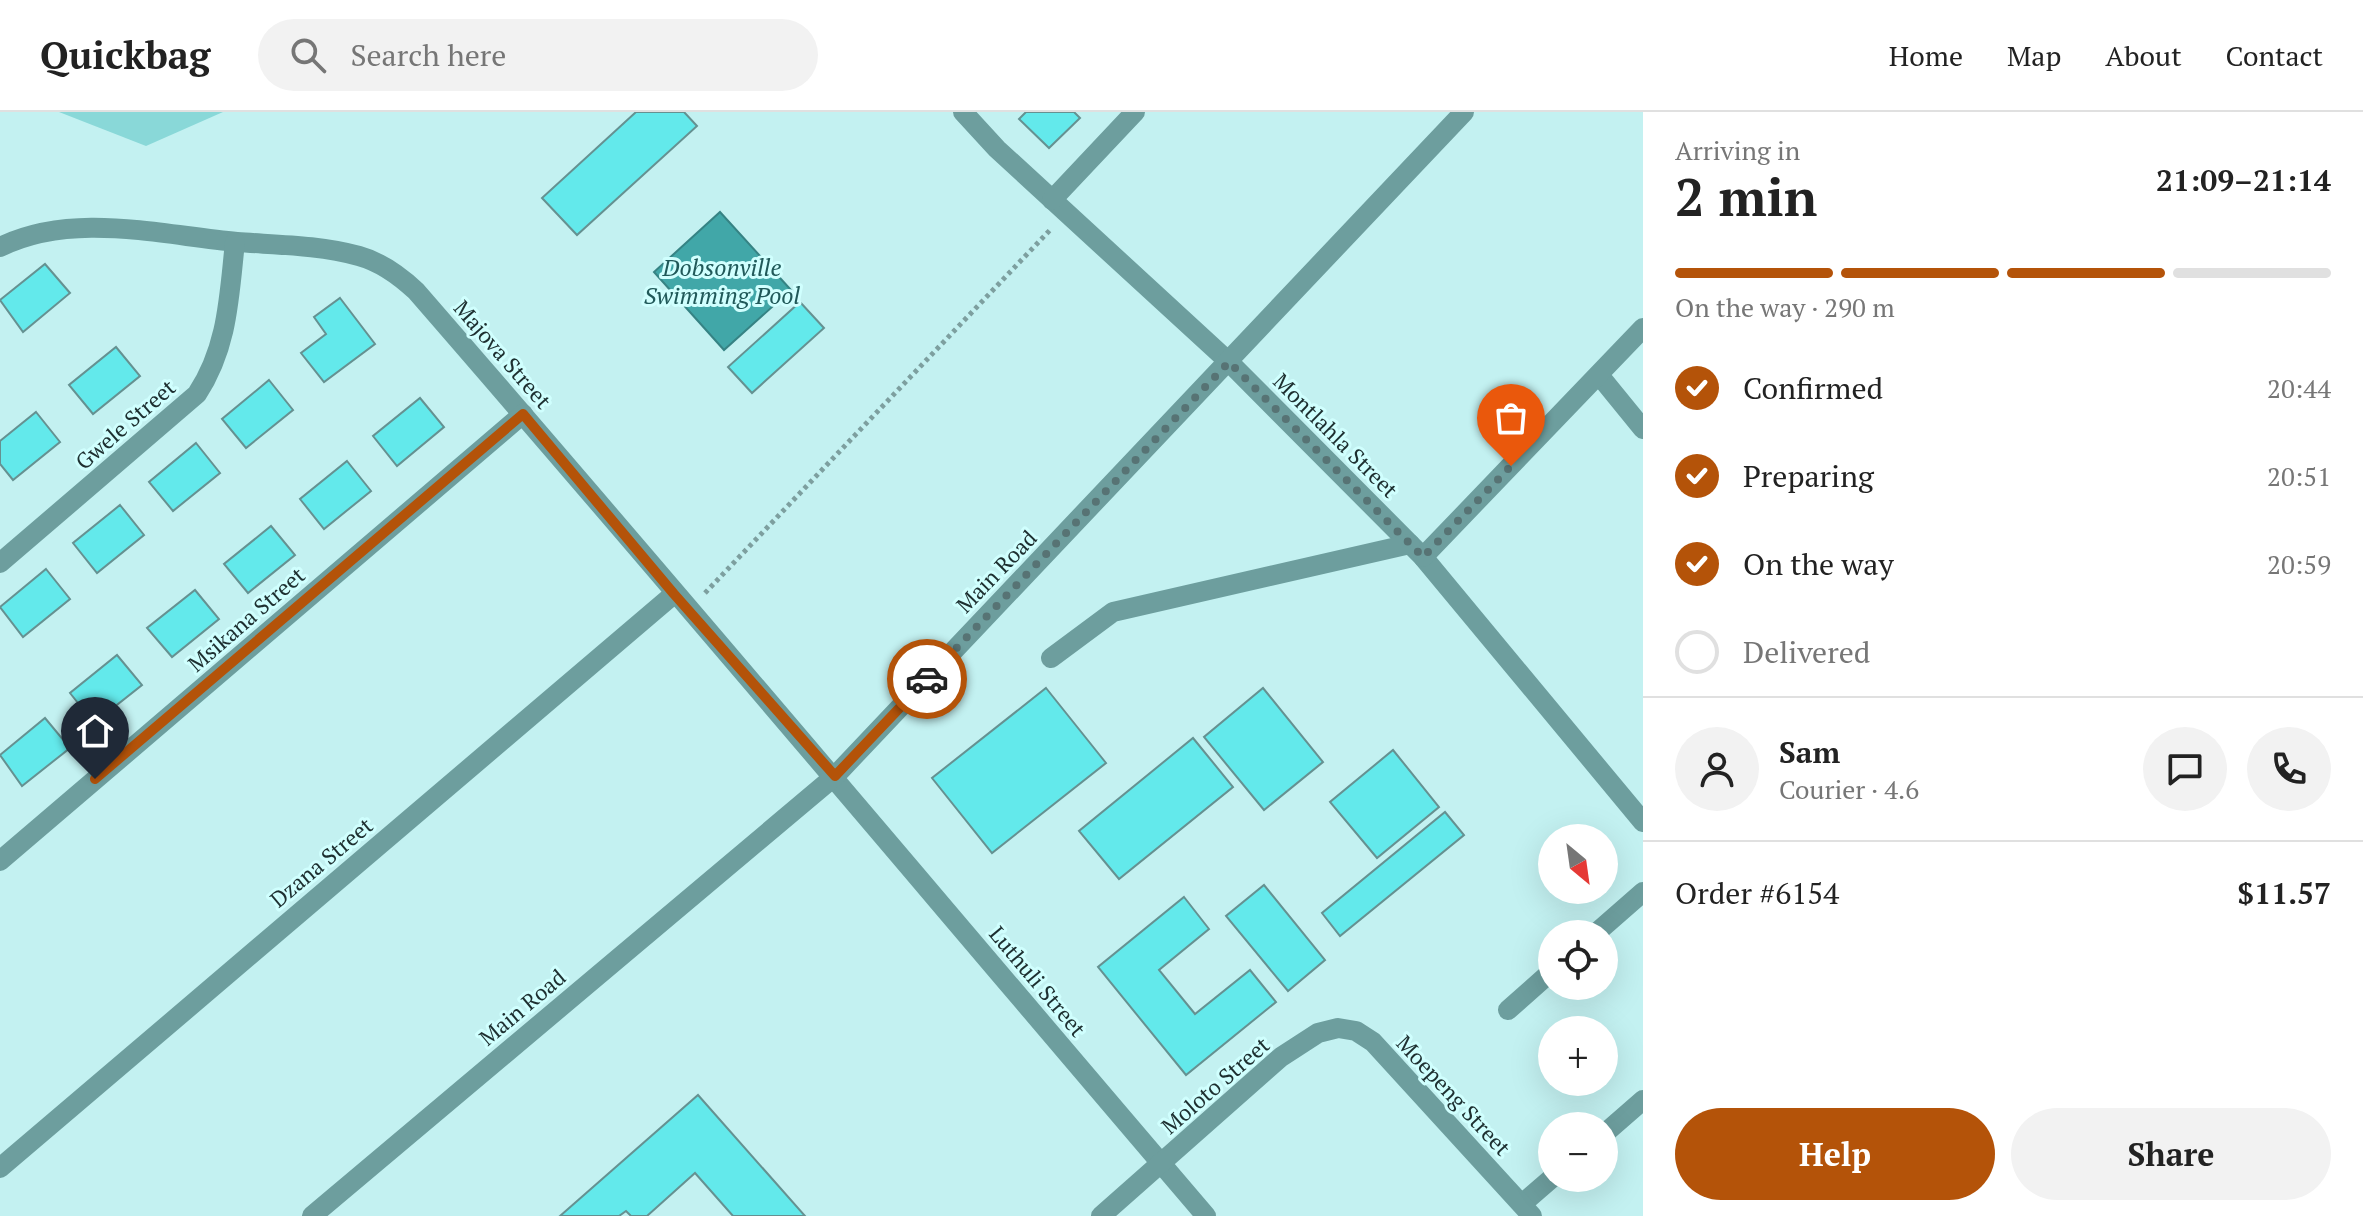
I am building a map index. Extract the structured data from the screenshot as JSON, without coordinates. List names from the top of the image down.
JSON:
{
  "streets": {
    "street": [
      "Majova Street",
      "Gwele Street",
      "Montlahla Street",
      "Main Road",
      "Msikana Street",
      "Dzana Street",
      "Luthuli Street",
      "Moloto Street",
      "Moepeng Street"
    ]
  },
  "crossings": [
    ["Majova Street", "Gwele Street"],
    ["Majova Street", "Main Road"],
    ["Majova Street", "Msikana Street"],
    ["Majova Street", "Dzana Street"],
    ["Majova Street", "Luthuli Street"],
    ["Montlahla Street", "Main Road"],
    ["Main Road", "Luthuli Street"],
    ["Luthuli Street", "Moloto Street"],
    ["Moloto Street", "Moepeng Street"]
  ],
  "water": ["Dobsonville Swimming Pool"],
  "north": "bottom right",
  "page": {
    "header": "Quickbag",
    "search": "Search here",
    "nav": [
      "Home",
      "Map",
      "About",
      "Contact"
    ],
    "heading": ["2 min", "Arriving in", "21:09–21:14"],
    "panel": [
      "Sam",
      "Courier · 4.6",
      "Order #6154",
      "$11.57"
    ],
    "bar": "On the way · 290 m",
    "list": [
      ["Confirmed", "20:44"],
      ["Preparing", "20:51"],
      ["On the way", "20:59"],
      "Delivered"
    ],
    "map_buttons": ["+", "−"],
    "buttons": ["Help", "Share"]
  }
}
